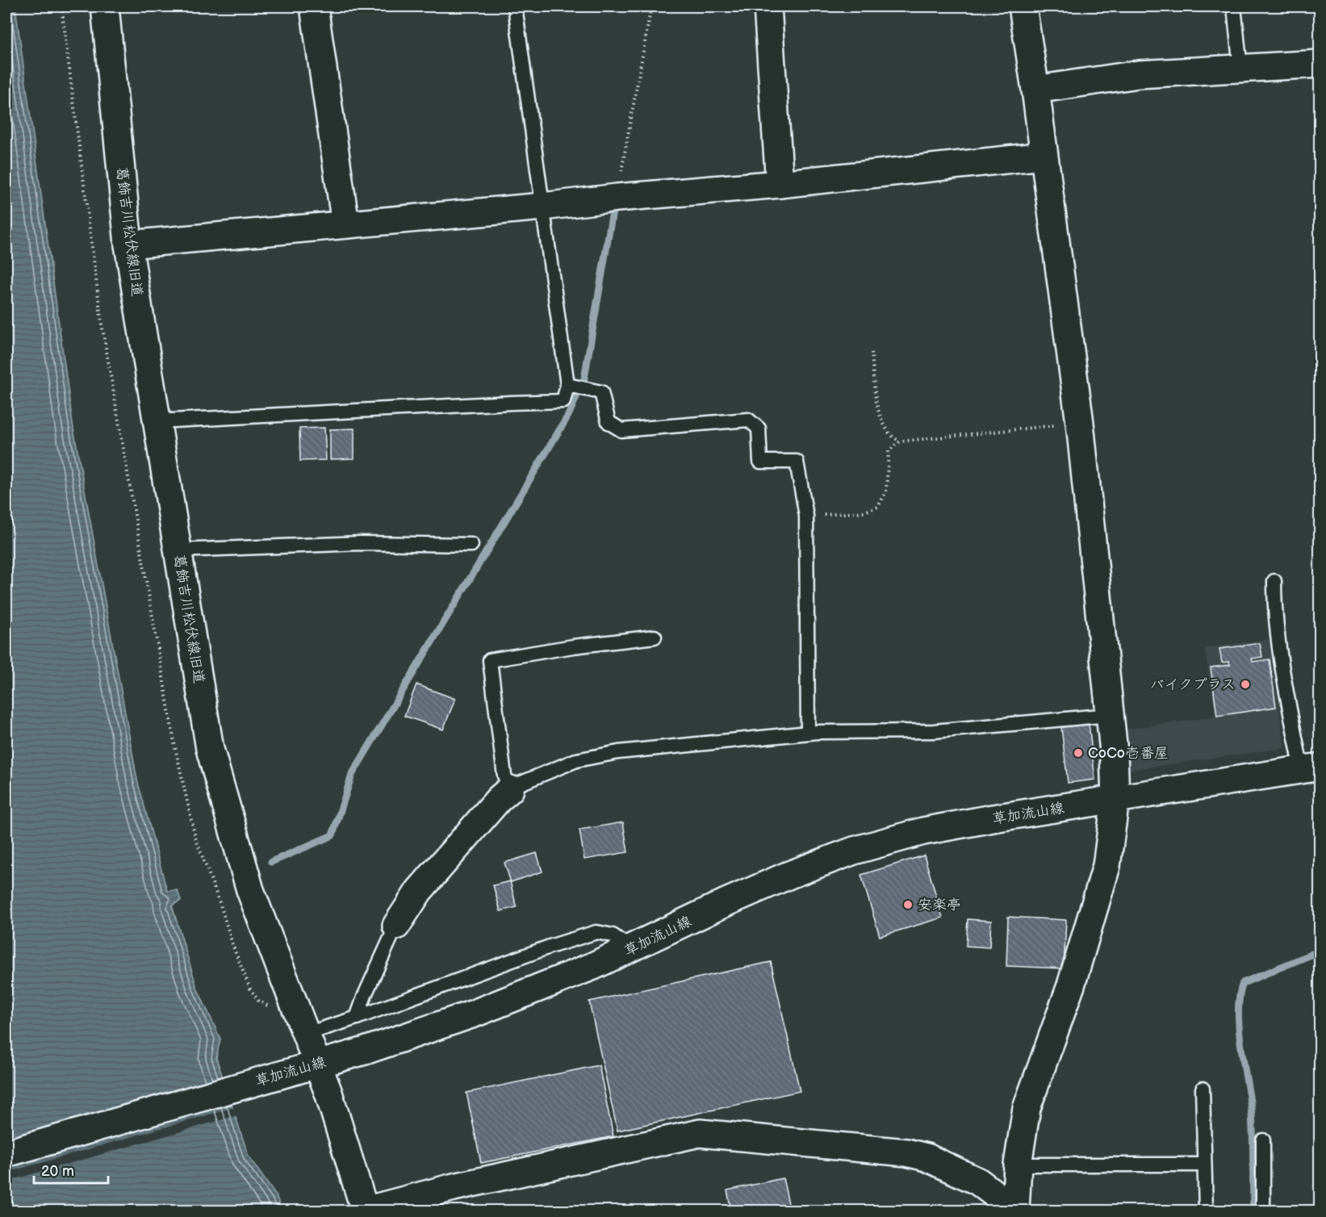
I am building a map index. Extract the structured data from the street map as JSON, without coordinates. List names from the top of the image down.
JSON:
{
  "streets": {
    "street": ["葛飾吉川松伏線旧道", "草加流山線"]
  },
  "crossings": [
    ["葛飾吉川松伏線旧道", "草加流山線"]
  ],
  "places": ["バイクプラス", "CoCo壱番屋", "安楽亭"],
  "scale_bar": "20 m"
}
